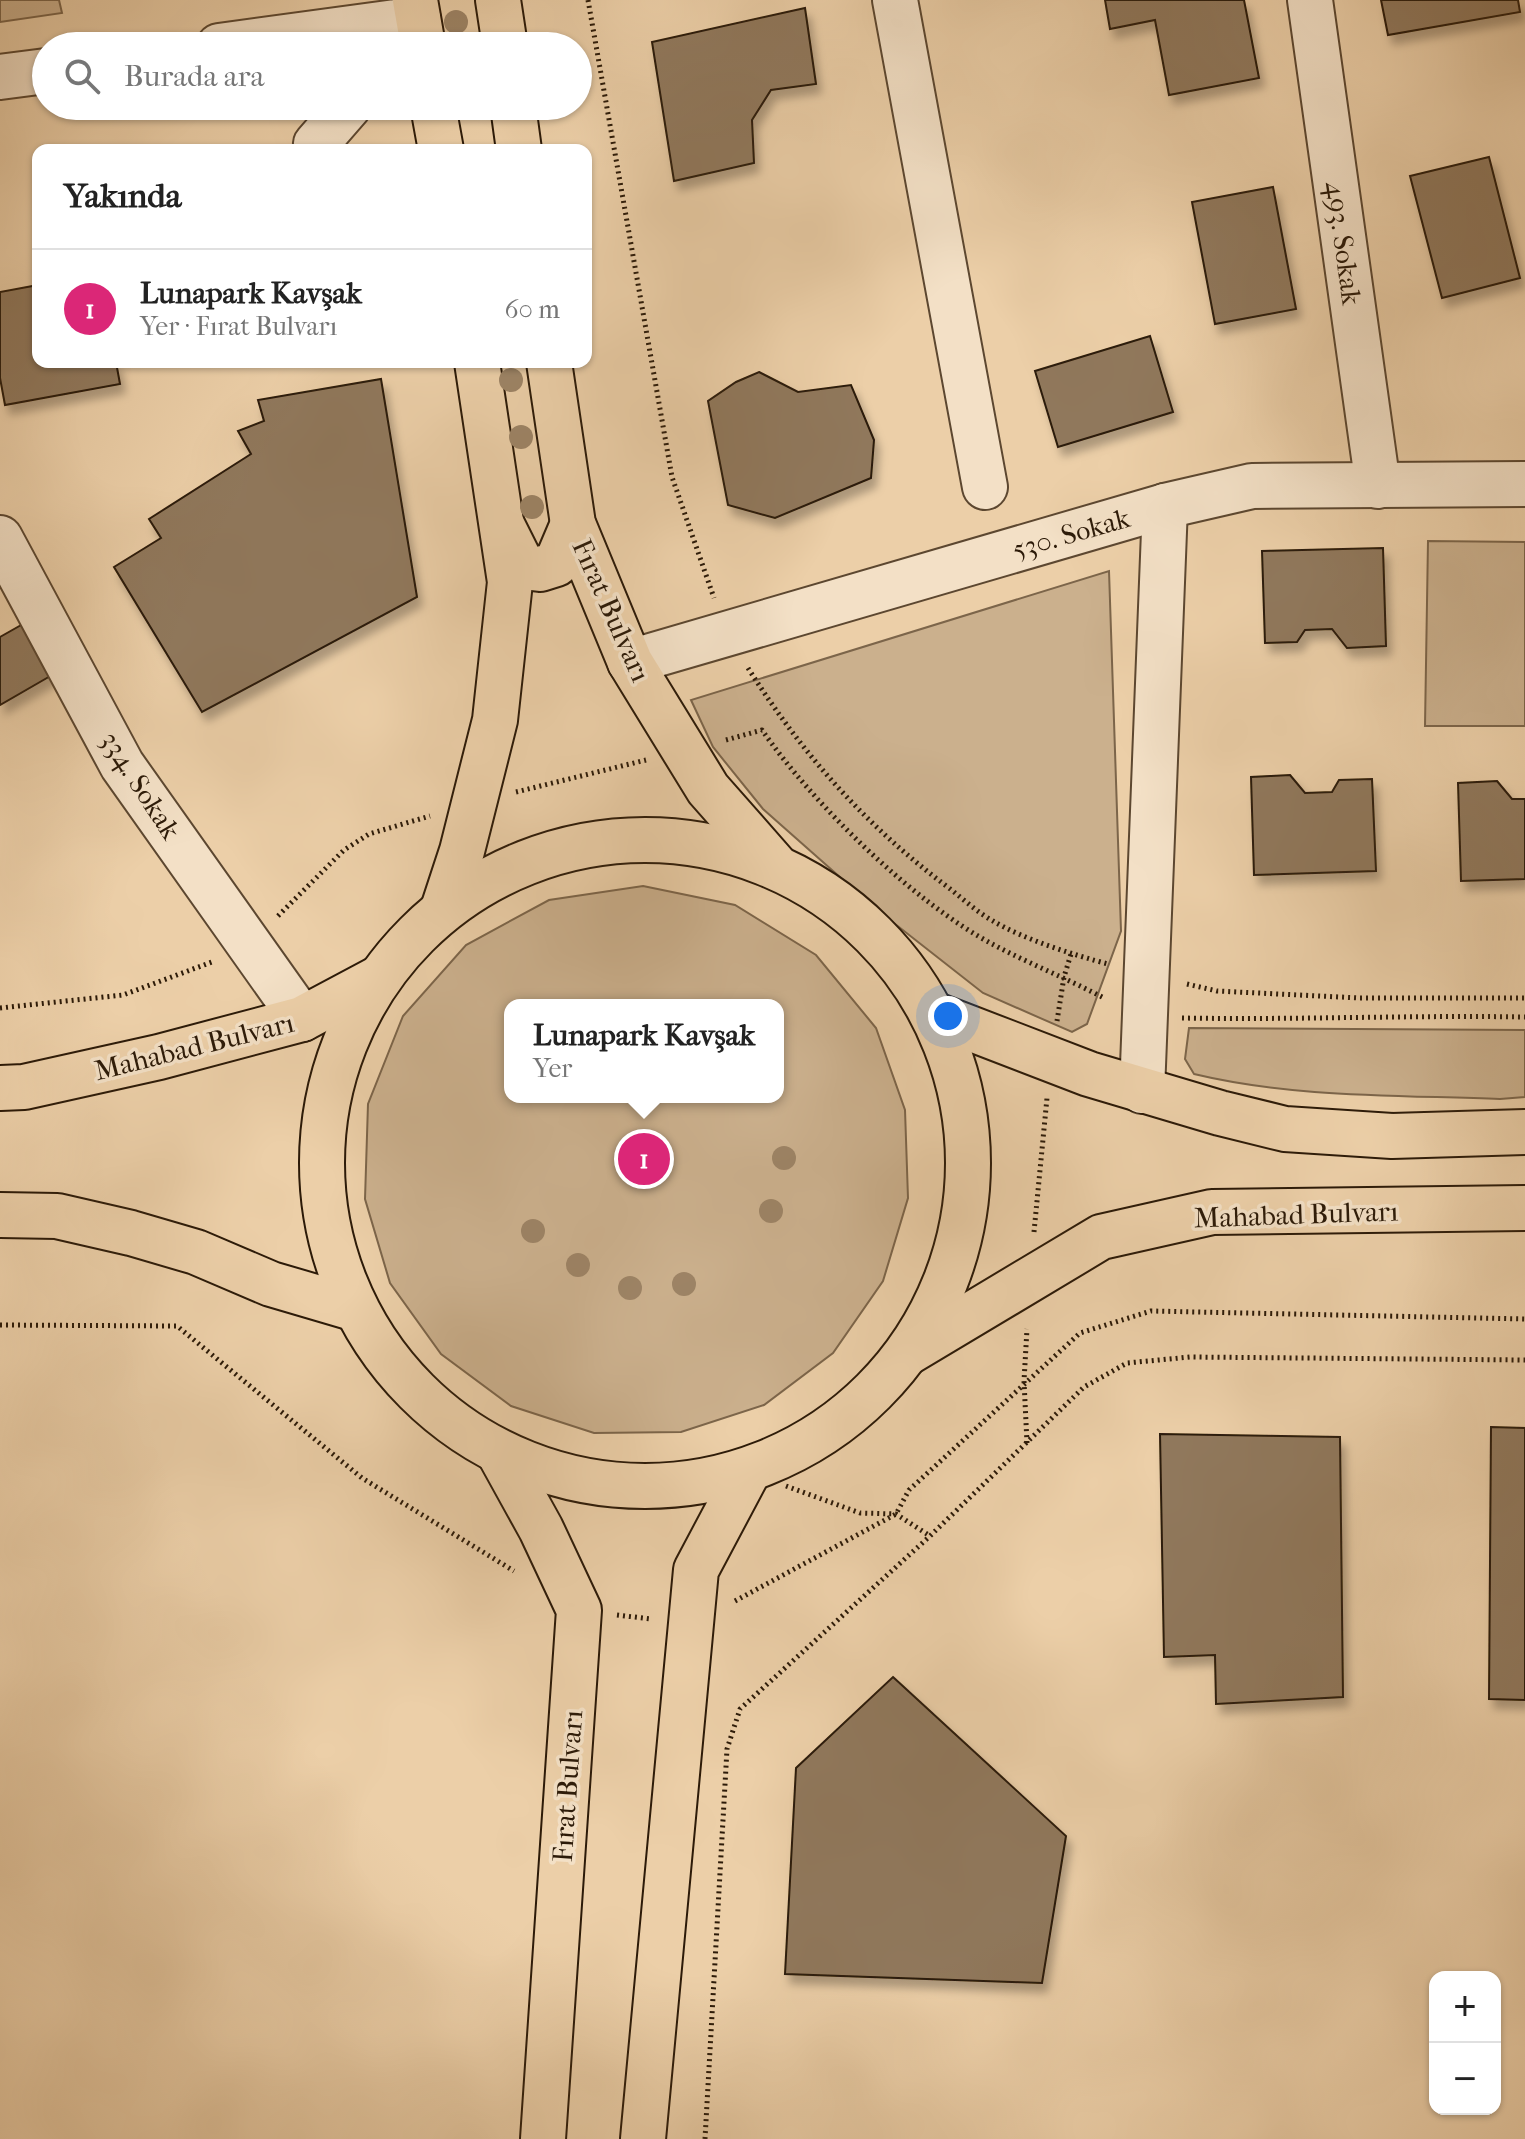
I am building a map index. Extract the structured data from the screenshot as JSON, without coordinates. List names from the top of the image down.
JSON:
{
  "streets": {
    "main road": ["Fırat Bulvarı", "Mahabad Bulvarı"],
    "street": ["493. Sokak", "530. Sokak", "334. Sokak"]
  },
  "crossings": [
    ["493. Sokak", "530. Sokak"],
    ["530. Sokak", "Fırat Bulvarı"],
    ["334. Sokak", "Mahabad Bulvarı"]
  ],
  "page": {
    "search": "Burada ara",
    "heading": "Yakında",
    "list": [
      {
        "mark": "1",
        "name": "Lunapark Kavşak",
        "note": "Yer · Fırat Bulvarı",
        "value": "60 m"
      }
    ],
    "popup": ["Lunapark Kavşak", "Yer"],
    "pins": "1",
    "map_buttons": ["+", "−"]
  }
}
